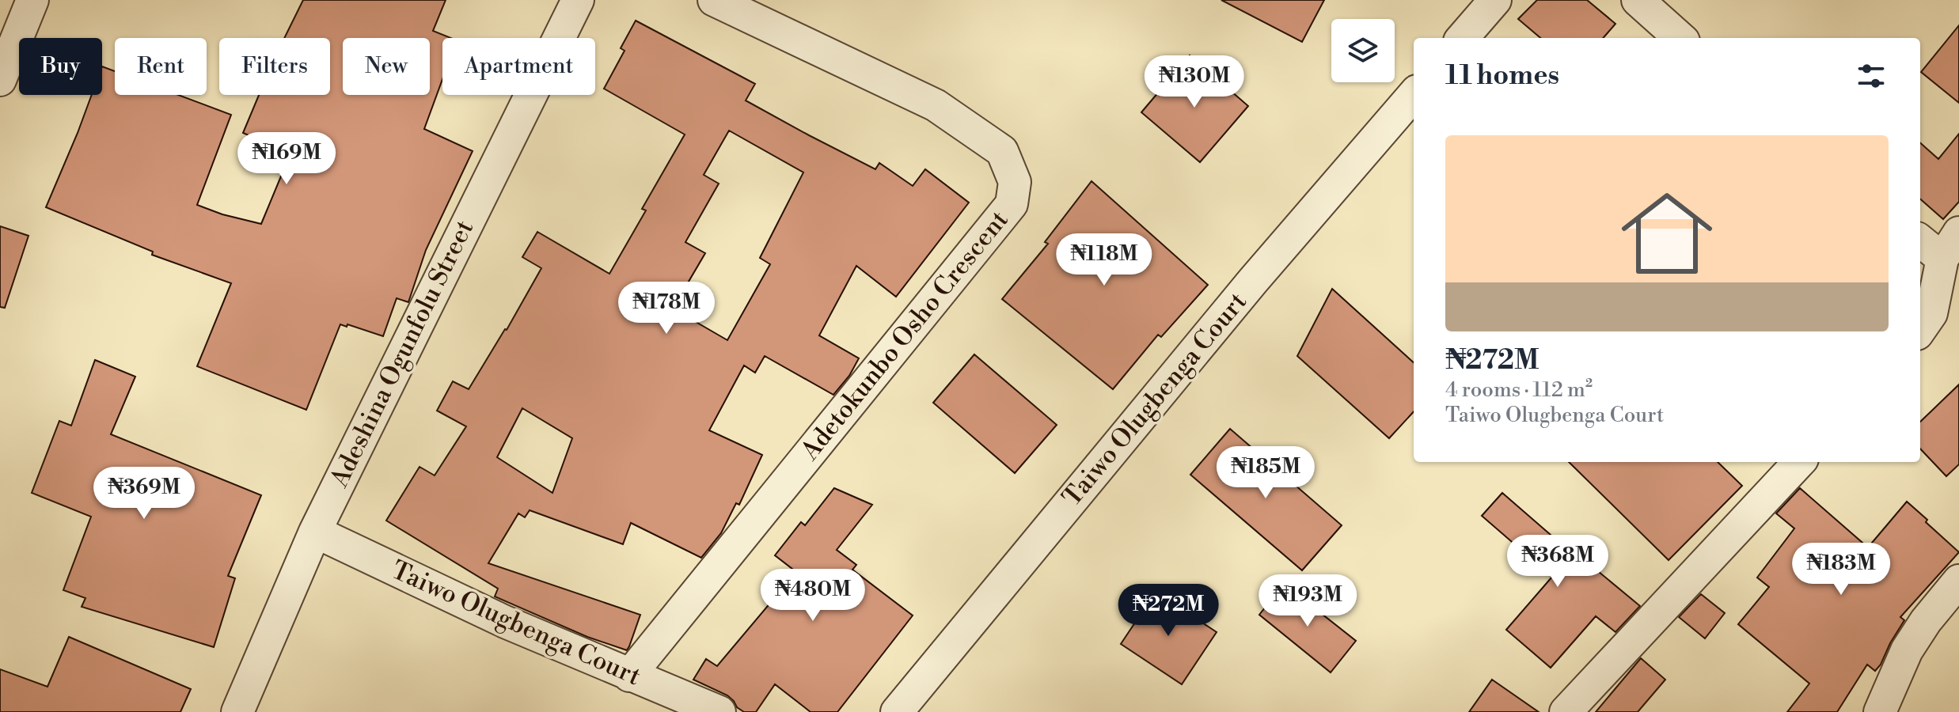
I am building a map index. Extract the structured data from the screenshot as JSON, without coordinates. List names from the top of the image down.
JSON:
{
  "streets": {
    "street": ["Adetokunbo Osho Crescent", "Adeshina Ogunfolu Street", "Taiwo Olugbenga Court"]
  },
  "crossings": [
    ["Adetokunbo Osho Crescent", "Taiwo Olugbenga Court"],
    ["Adeshina Ogunfolu Street", "Taiwo Olugbenga Court"]
  ],
  "page": {
    "chip": [
      "Buy",
      "Rent",
      "Filters",
      "New",
      "Apartment"
    ],
    "heading": "11 homes",
    "price": [
      "₦130M",
      "₦169M",
      "₦118M",
      "₦178M",
      "₦185M",
      "₦369M",
      "₦368M",
      "₦183M",
      "₦480M",
      "₦193M",
      "₦272M"
    ],
    "list": [
      {
        "name": "₦272M",
        "note": "4 rooms · 112 m² · Taiwo Olugbenga Court"
      }
    ]
  }
}
